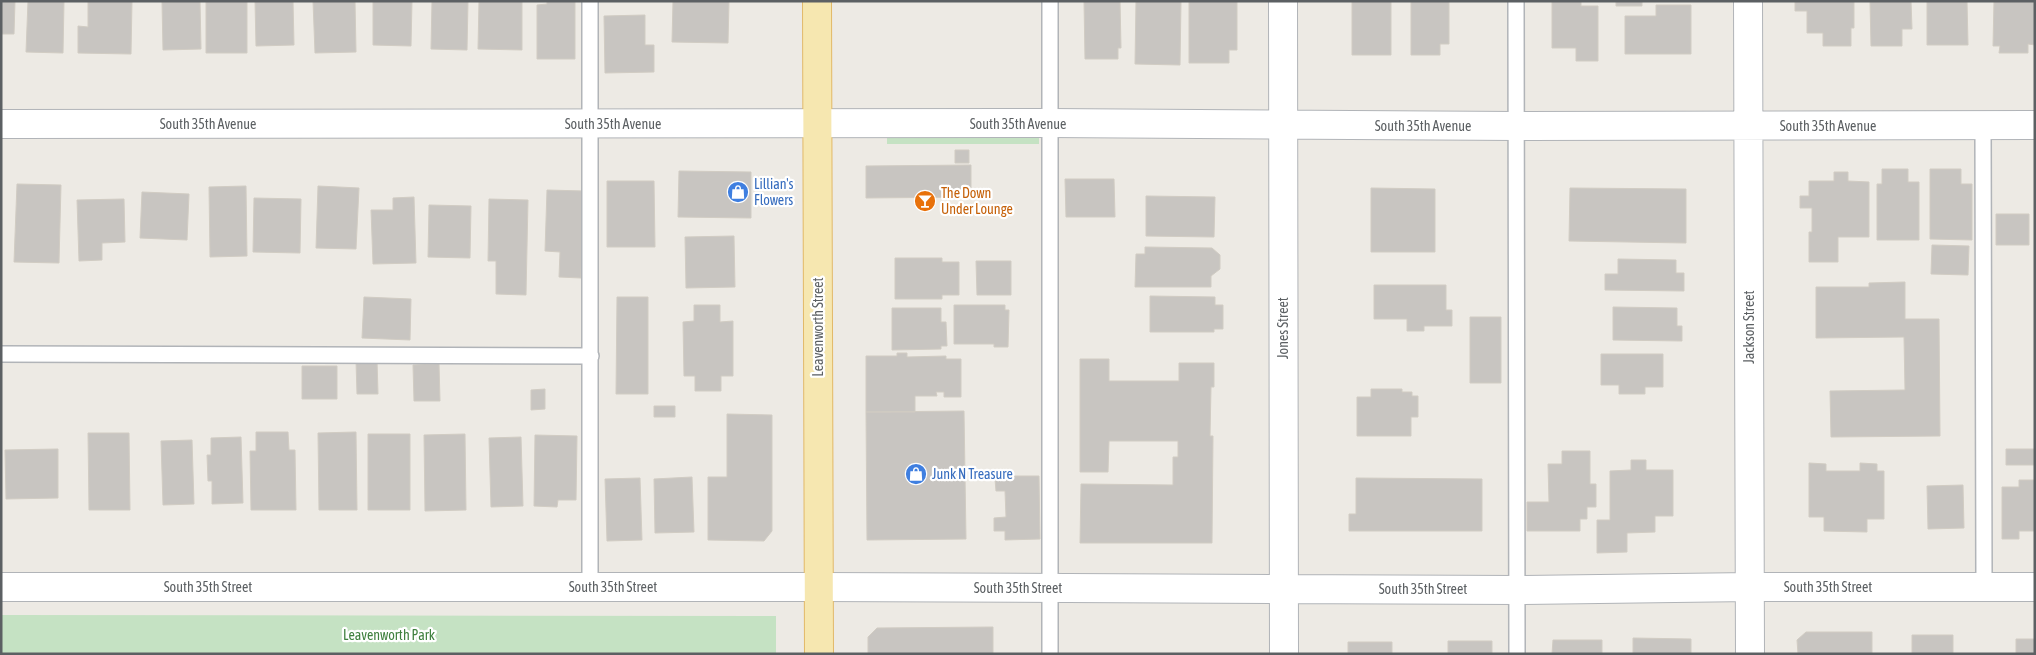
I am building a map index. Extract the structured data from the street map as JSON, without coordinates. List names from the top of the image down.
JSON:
{
  "streets": {
    "main road": ["Leavenworth Street"],
    "street": [
      "South 35th Avenue",
      "Jackson Street",
      "Jones Street",
      "South 35th Street"
    ]
  },
  "crossings": [
    ["South 35th Avenue", "Leavenworth Street"],
    ["South 35th Avenue", "Jackson Street"],
    ["South 35th Avenue", "Jones Street"],
    ["Leavenworth Street", "South 35th Street"],
    ["Jackson Street", "South 35th Street"],
    ["Jones Street", "South 35th Street"]
  ],
  "parks": ["Leavenworth Park"],
  "places": {
    "shop": ["Lillian's Flowers", "Junk N Treasure"],
    "bar": ["The Down Under Lounge"]
  }
}
